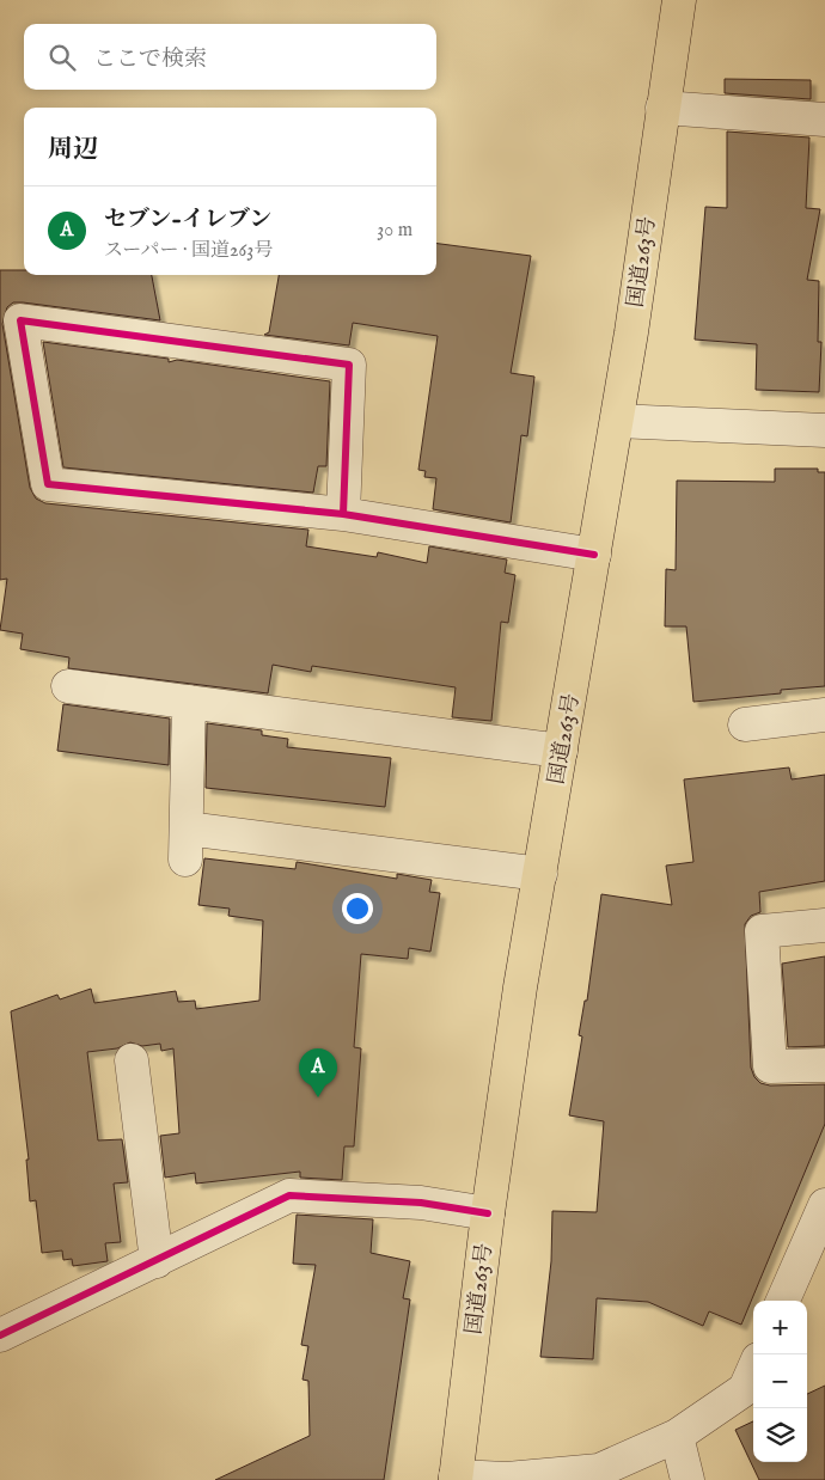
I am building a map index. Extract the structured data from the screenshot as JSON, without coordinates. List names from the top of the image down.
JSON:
{
  "streets": {
    "highway": ["国道263号"]
  },
  "page": {
    "search": "ここで検索",
    "heading": "周辺",
    "list": [
      {
        "mark": "A",
        "name": "セブン-イレブン",
        "note": "スーパー · 国道263号",
        "value": "30 m"
      }
    ],
    "pins": "A",
    "map_buttons": ["+", "−"]
  }
}
